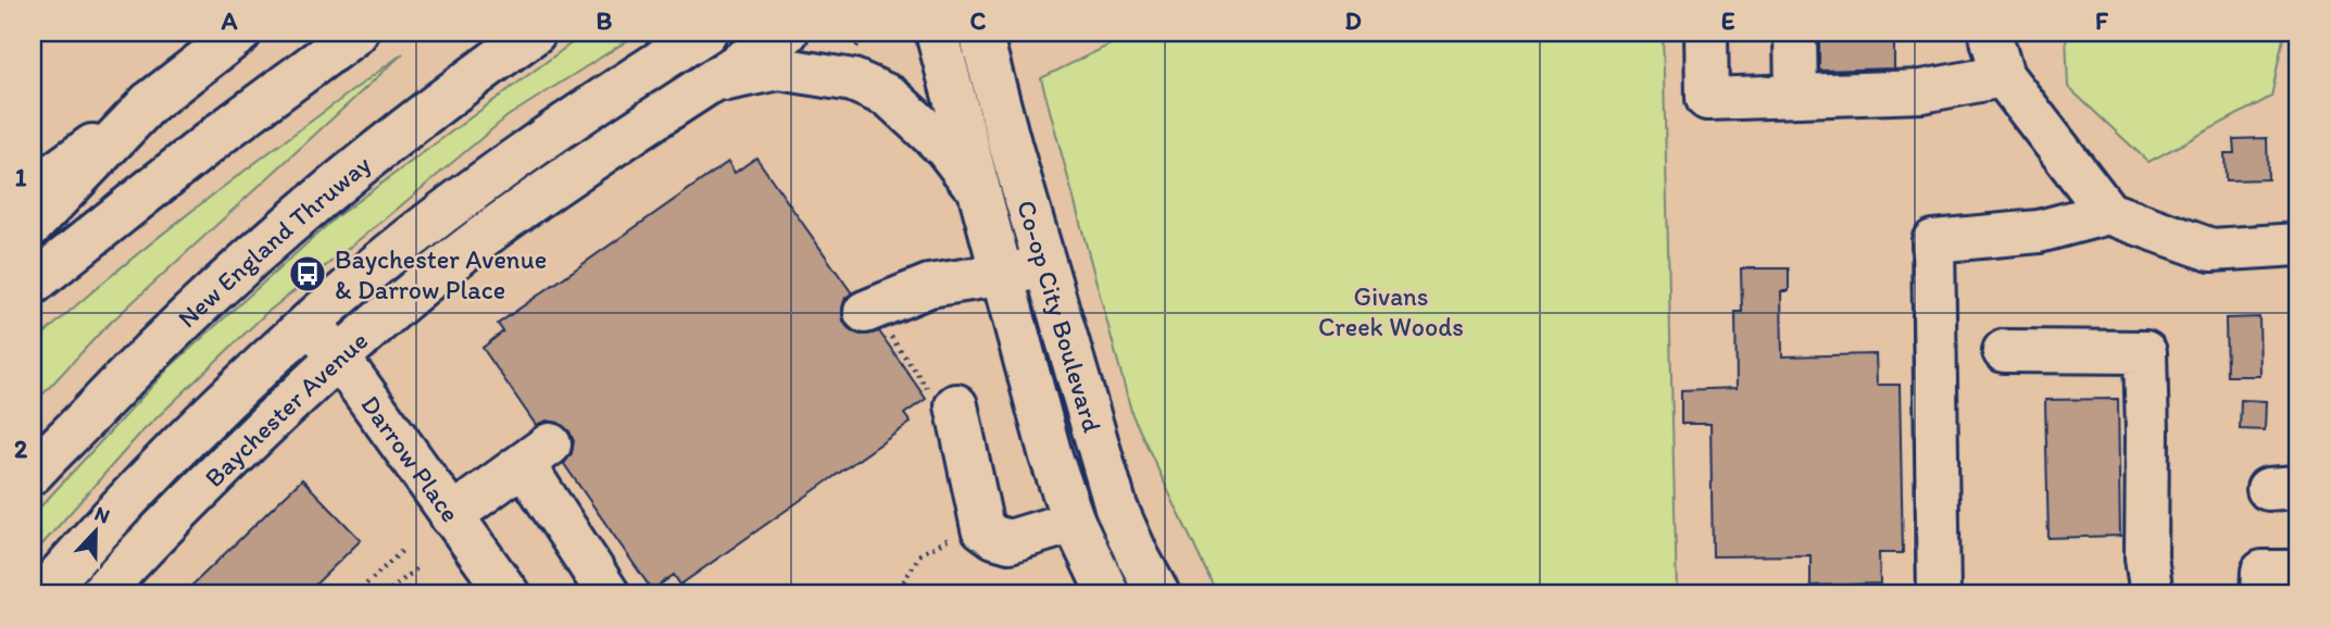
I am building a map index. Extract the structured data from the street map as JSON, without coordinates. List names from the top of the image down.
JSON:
{
  "streets": {
    "main road": [
      "New England Thruway",
      "Co-op City Boulevard",
      "Baychester Avenue",
      "Darrow Place"
    ]
  },
  "crossings": [
    ["Baychester Avenue", "Darrow Place"]
  ],
  "parks": ["Givans Creek Woods"],
  "places": {
    "bus stop": ["Baychester Avenue & Darrow Place"]
  },
  "north": "top",
  "grid": {
    "columns": [
      "A",
      "B",
      "C",
      "D",
      "E",
      "F"
    ],
    "rows": ["1", "2"]
  }
}
